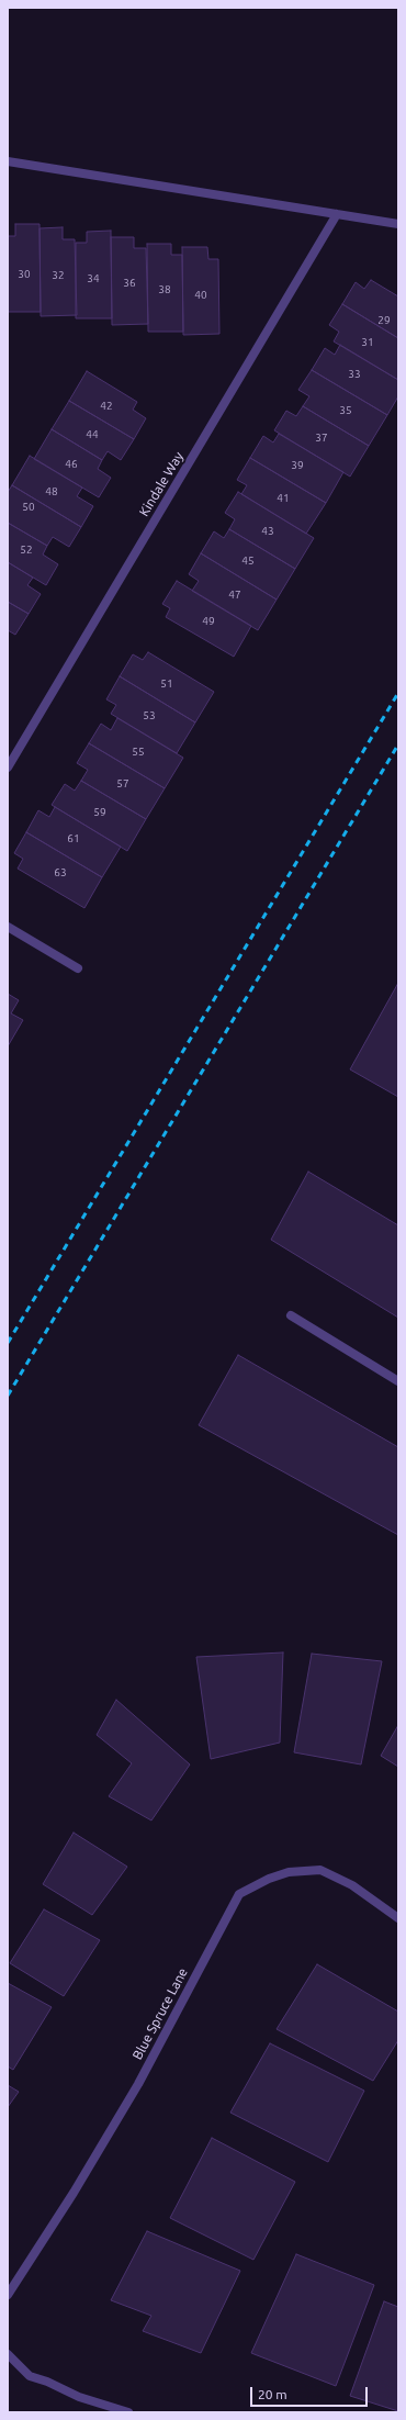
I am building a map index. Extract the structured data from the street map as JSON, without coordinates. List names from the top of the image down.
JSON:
{
  "streets": {
    "street": ["Kindale Way", "Blue Spruce Lane"]
  },
  "house_numbers": [
    "30",
    "32",
    "34",
    "36",
    "38",
    "40",
    "29",
    "31",
    "33",
    "42",
    "35",
    "44",
    "37",
    "46",
    "39",
    "48",
    "41",
    "50",
    "43",
    "52",
    "45",
    "47",
    "49",
    "51",
    "53",
    "55",
    "57",
    "59",
    "61",
    "63"
  ],
  "scale_bar": "20 m"
}
